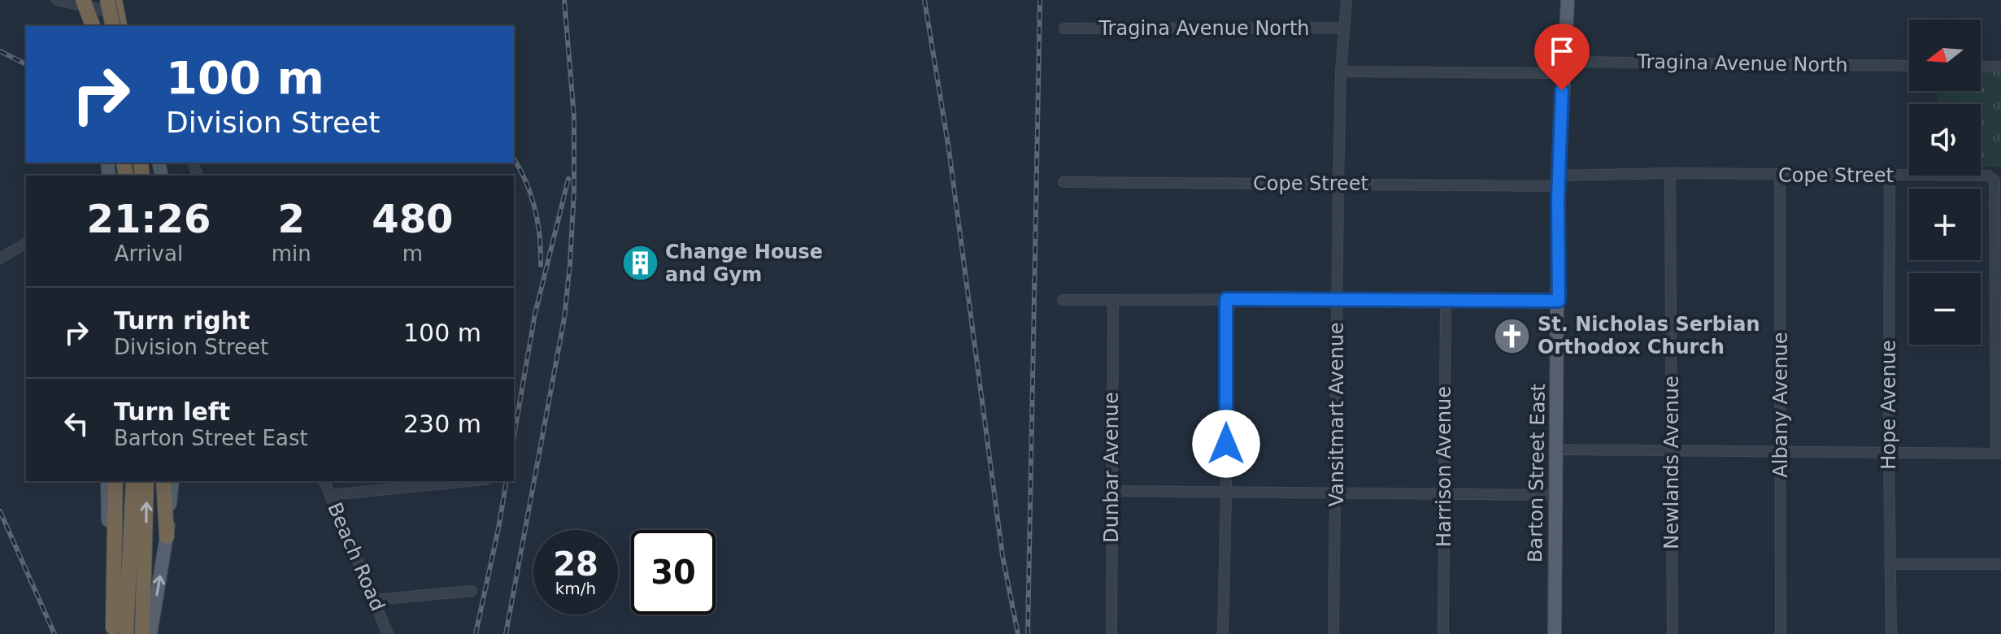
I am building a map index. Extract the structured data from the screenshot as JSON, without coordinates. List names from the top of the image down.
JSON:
{
  "streets": {
    "main road": ["Barton Street East"],
    "street": [
      "Tragina Avenue North",
      "Cope Street",
      "Albany Avenue",
      "Hope Avenue",
      "Vansitmart Avenue",
      "Newlands Avenue",
      "Harrison Avenue",
      "Dunbar Avenue",
      "Beach Road"
    ]
  },
  "crossings": [
    ["Tragina Avenue North", "Vansitmart Avenue"],
    ["Tragina Avenue North", "Barton Street East"],
    ["Cope Street", "Albany Avenue"],
    ["Cope Street", "Hope Avenue"],
    ["Cope Street", "Vansitmart Avenue"],
    ["Cope Street", "Newlands Avenue"],
    ["Cope Street", "Barton Street East"]
  ],
  "places": {
    "building": ["Change House and Gym"],
    "church": ["St. Nicholas Serbian Orthodox Church"]
  },
  "north": "left",
  "page": {
    "map_buttons": ["+", "−"],
    "turn": ["100 m", "Division Street"],
    "eta": [
      "21:26",
      "Arrival",
      "2",
      "min",
      "480",
      "m"
    ],
    "list": [
      {
        "name": "Turn right",
        "note": "Division Street",
        "value": "100 m"
      },
      {
        "name": "Turn left",
        "note": "Barton Street East",
        "value": "230 m"
      }
    ],
    "speed": "28 km/h",
    "limit": "30"
  }
}
